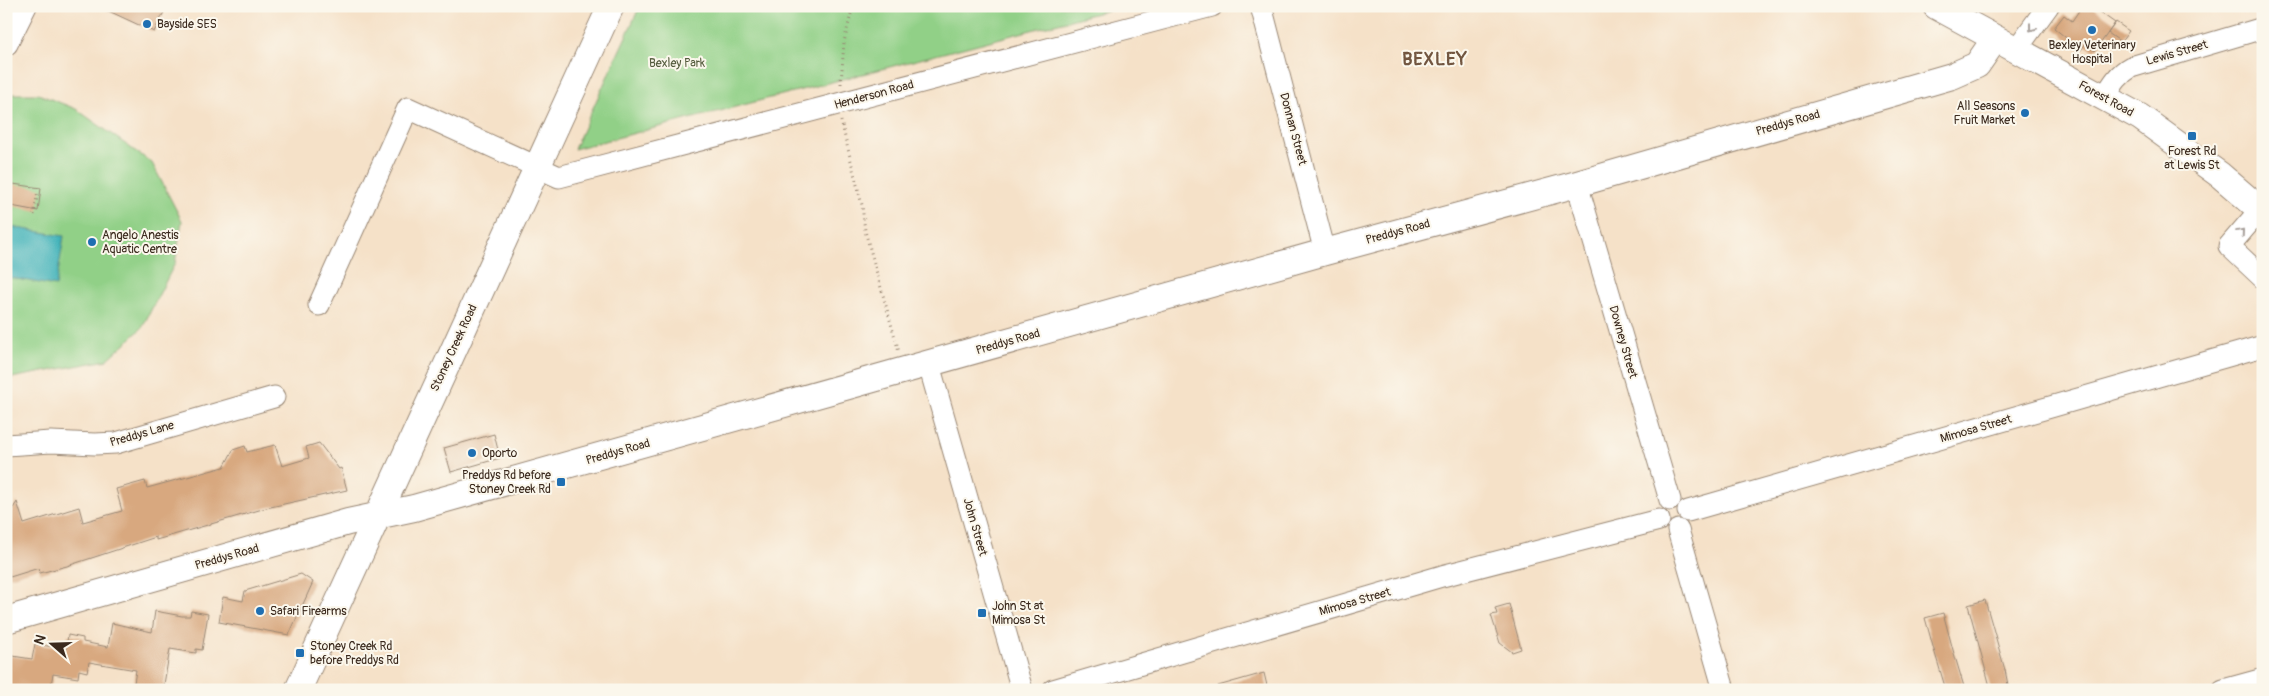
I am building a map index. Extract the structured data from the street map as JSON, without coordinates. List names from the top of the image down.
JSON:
{
  "streets": {
    "main road": ["Forest Road", "Preddys Road", "Stoney Creek Road"],
    "street": [
      "Lewis Street",
      "Henderson Road",
      "Donnan Street",
      "Downey Street",
      "Mimosa Street",
      "Preddys Lane",
      "John Street"
    ]
  },
  "crossings": [
    ["Lewis Street", "Forest Road"],
    ["Henderson Road", "Stoney Creek Road"],
    ["Forest Road", "Preddys Road"],
    ["Preddys Road", "Donnan Street"],
    ["Preddys Road", "Downey Street"],
    ["Preddys Road", "Stoney Creek Road"],
    ["Preddys Road", "John Street"],
    ["Downey Street", "Mimosa Street"]
  ],
  "districts": ["BEXLEY"],
  "parks": ["Bexley Park"],
  "places": {
    "other": [
      "Bayside SES",
      "Bexley Veterinary Hospital",
      "All Seasons Fruit Market",
      "Angelo Anestis Aquatic Centre",
      "Oporto",
      "Safari Firearms"
    ],
    "transit": [
      "Forest Rd at Lewis St",
      "Preddys Rd before Stoney Creek Rd",
      "John St at Mimosa St",
      "Stoney Creek Rd before Preddys Rd"
    ]
  },
  "north": "left"
}
